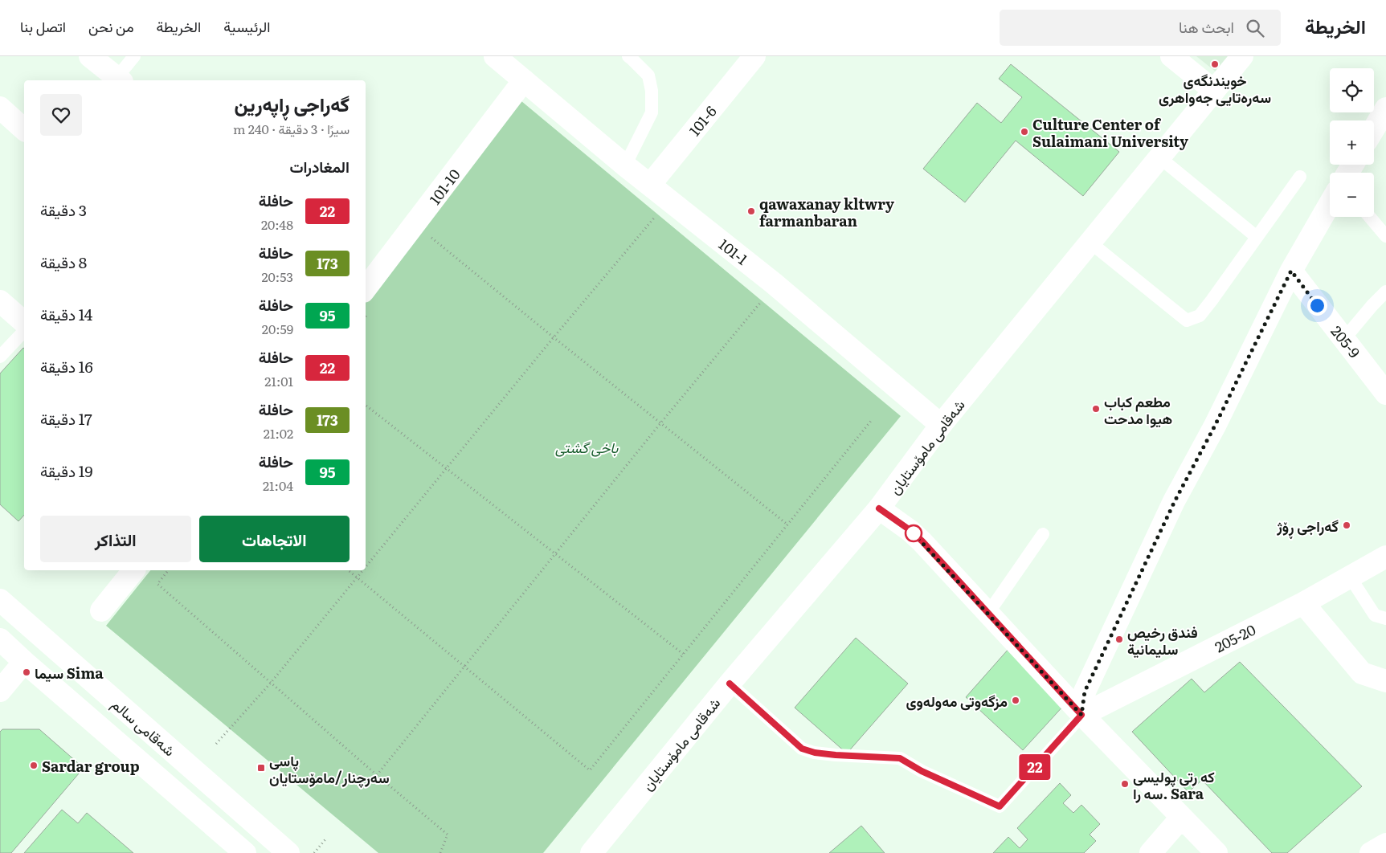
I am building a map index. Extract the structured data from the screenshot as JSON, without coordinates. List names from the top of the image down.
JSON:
{
  "streets": {
    "street": [
      "101-6",
      "101-10",
      "101-1",
      "205-9",
      "شەقامی مامۆستایان",
      "205-20",
      "شەقامی سالم"
    ]
  },
  "crossings": [
    ["101-6", "101-1"],
    ["101-10", "101-1"],
    ["101-1", "شەقامی مامۆستایان"]
  ],
  "parks": ["باخی گشتی"],
  "places": {
    "other": [
      "خویندنگەی سەرەتایی جەواهری",
      "Culture Center of Sulaimani University",
      "qawaxanay kltwry farmanbaran",
      "مطعم كباب هيوا مدحت",
      "گەراجی ڕۆژ",
      "فندق رخيص سليمانية",
      "سیما Sima",
      "مزگەوتی مەولەوی",
      "Sardar group",
      "که رتی پولیسی سه را. Sara"
    ],
    "transit": ["پاسی سەرچنار/مامۆستایان"]
  },
  "lines": ["bus line 22"],
  "page": {
    "header": "الخريطة",
    "search": "ابحث هنا",
    "nav": [
      "الرئيسية",
      "الخريطة",
      "من نحن",
      "اتصل بنا"
    ],
    "on_map": "22",
    "map_buttons": ["+", "−"],
    "heading": [
      ["گەراجی ڕاپەرین", "سيرًا · 3 دقيقة · 240 m"],
      "المغادرات"
    ],
    "list": [
      {
        "mark": "22",
        "name": "حافلة",
        "note": "20:48",
        "value": "3 دقيقة"
      },
      {
        "mark": "173",
        "name": "حافلة",
        "note": "20:53",
        "value": "8 دقيقة"
      },
      {
        "mark": "95",
        "name": "حافلة",
        "note": "20:59",
        "value": "14 دقيقة"
      },
      {
        "mark": "22",
        "name": "حافلة",
        "note": "21:01",
        "value": "16 دقيقة"
      },
      {
        "mark": "173",
        "name": "حافلة",
        "note": "21:02",
        "value": "17 دقيقة"
      },
      {
        "mark": "95",
        "name": "حافلة",
        "note": "21:04",
        "value": "19 دقيقة"
      }
    ],
    "buttons": ["الاتجاهات", "التذاكر"]
  }
}
